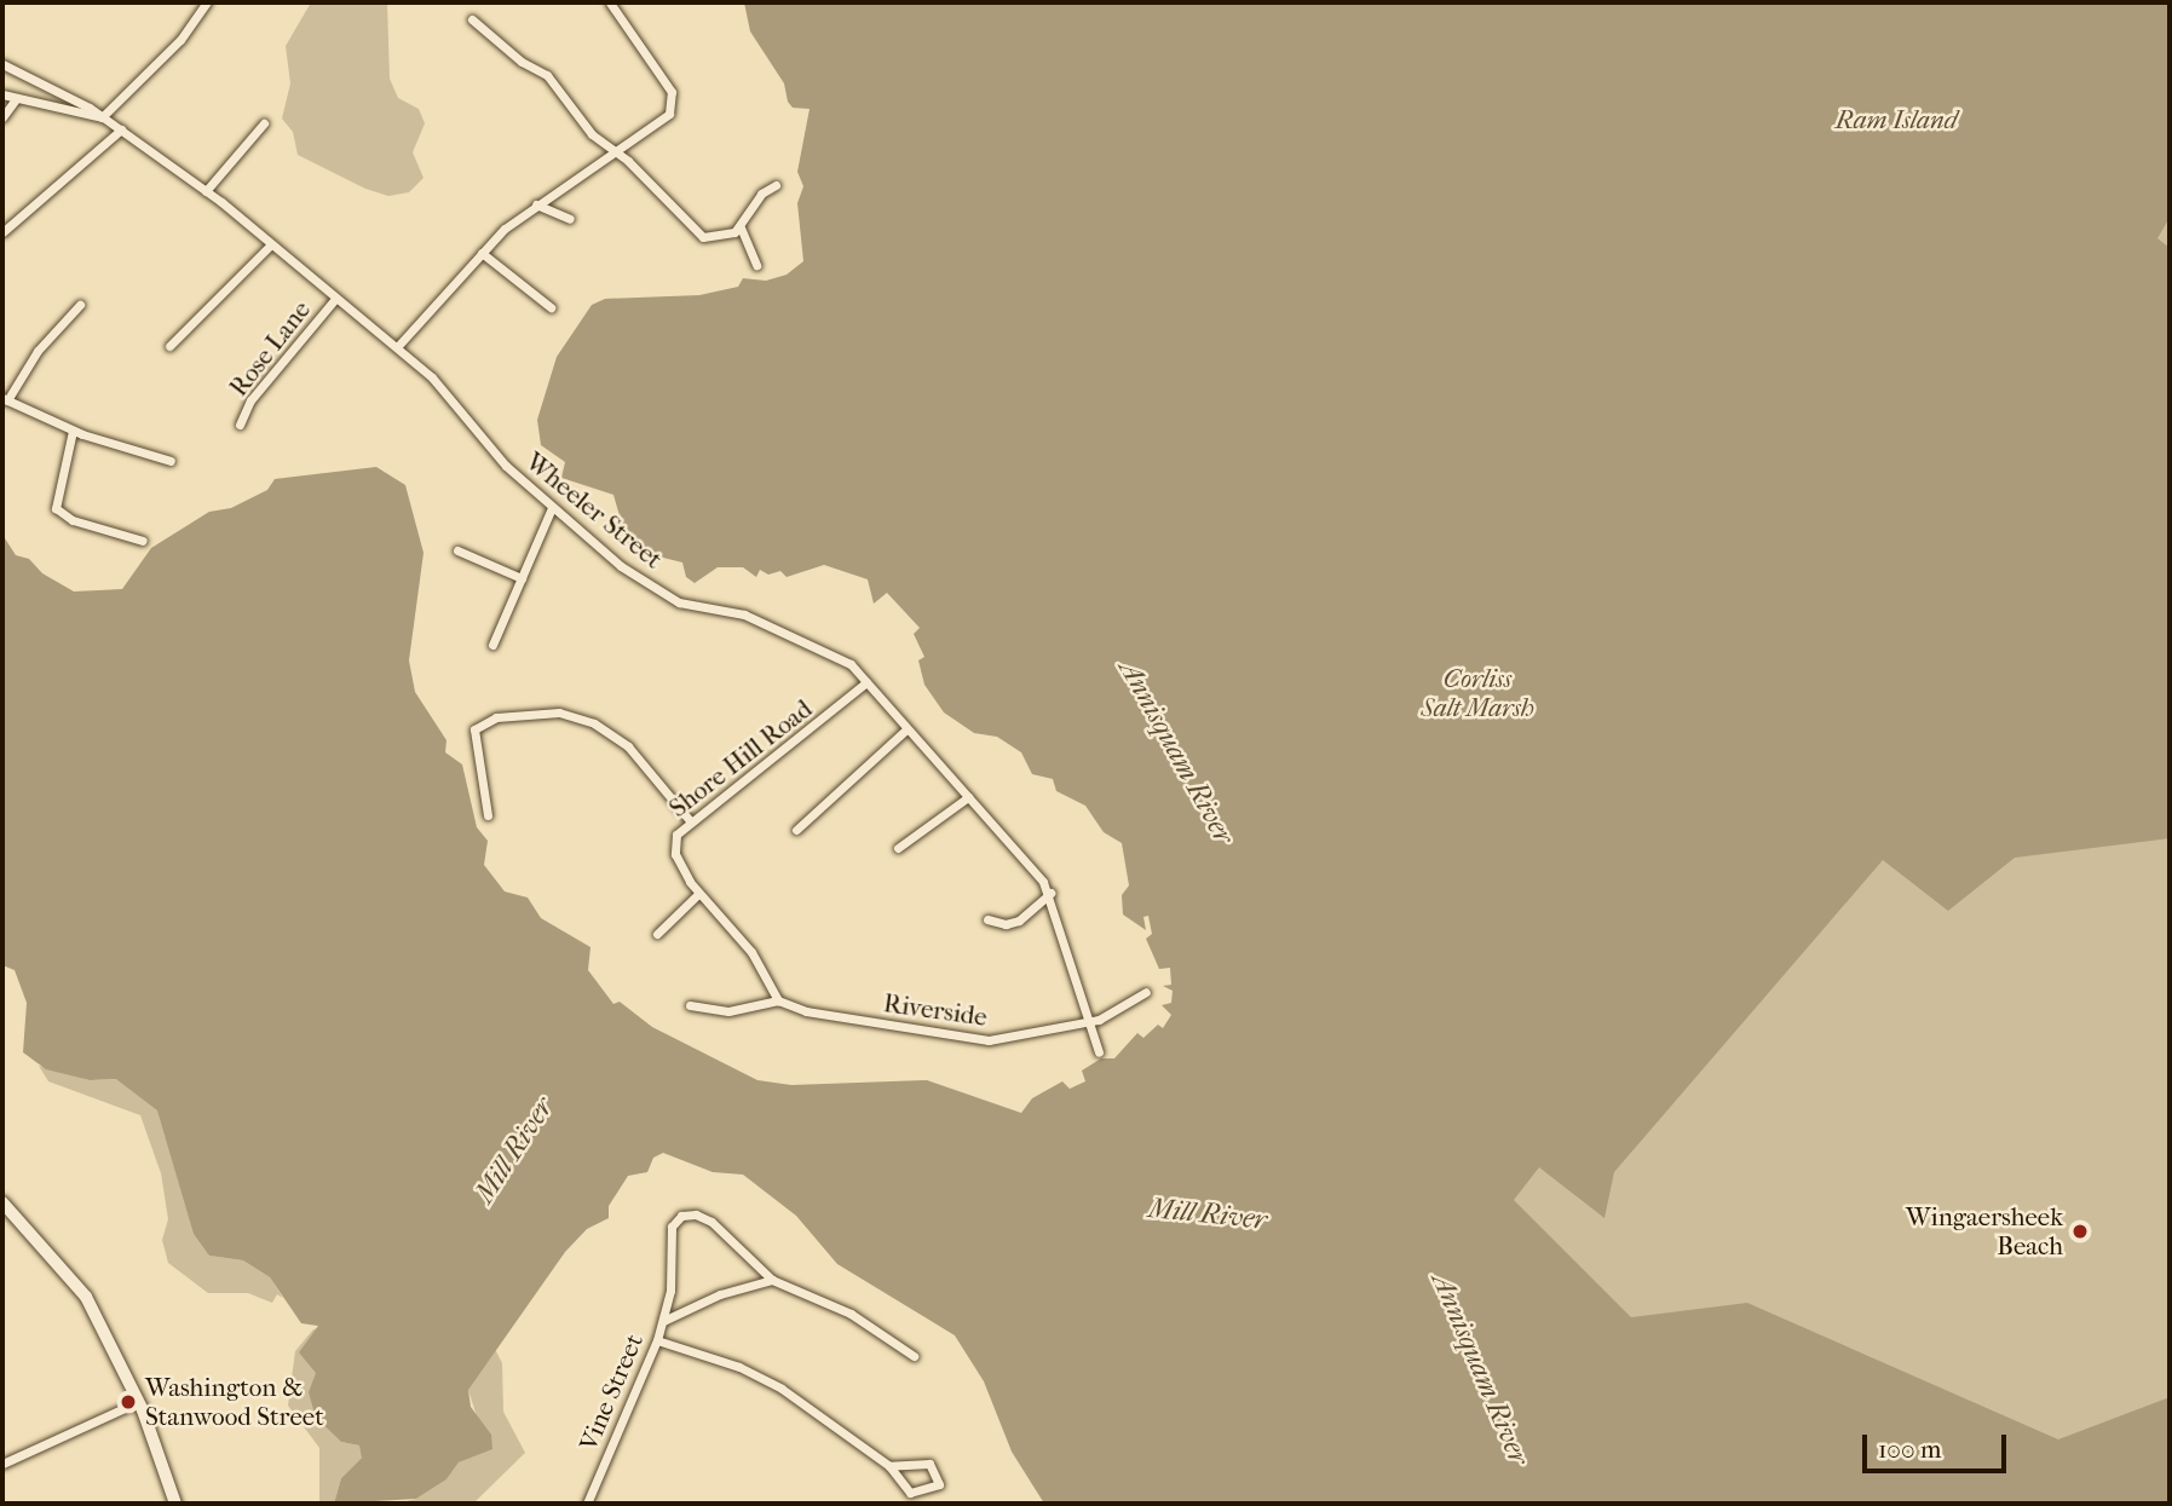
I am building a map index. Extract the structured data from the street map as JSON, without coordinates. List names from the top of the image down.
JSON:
{
  "streets": {
    "street": [
      "Rose Lane",
      "Wheeler Street",
      "Shore Hill Road",
      "Riverside",
      "Vine Street"
    ]
  },
  "crossings": [
    ["Rose Lane", "Wheeler Street"],
    ["Wheeler Street", "Shore Hill Road"],
    ["Wheeler Street", "Riverside"],
    ["Shore Hill Road", "Riverside"]
  ],
  "water": ["Annisquam River", "Mill River"],
  "parks": ["Ram Island", "Corliss Salt Marsh"],
  "places": ["Wingaersheek Beach", "Washington & Stanwood Street"],
  "scale_bar": "100 m"
}
